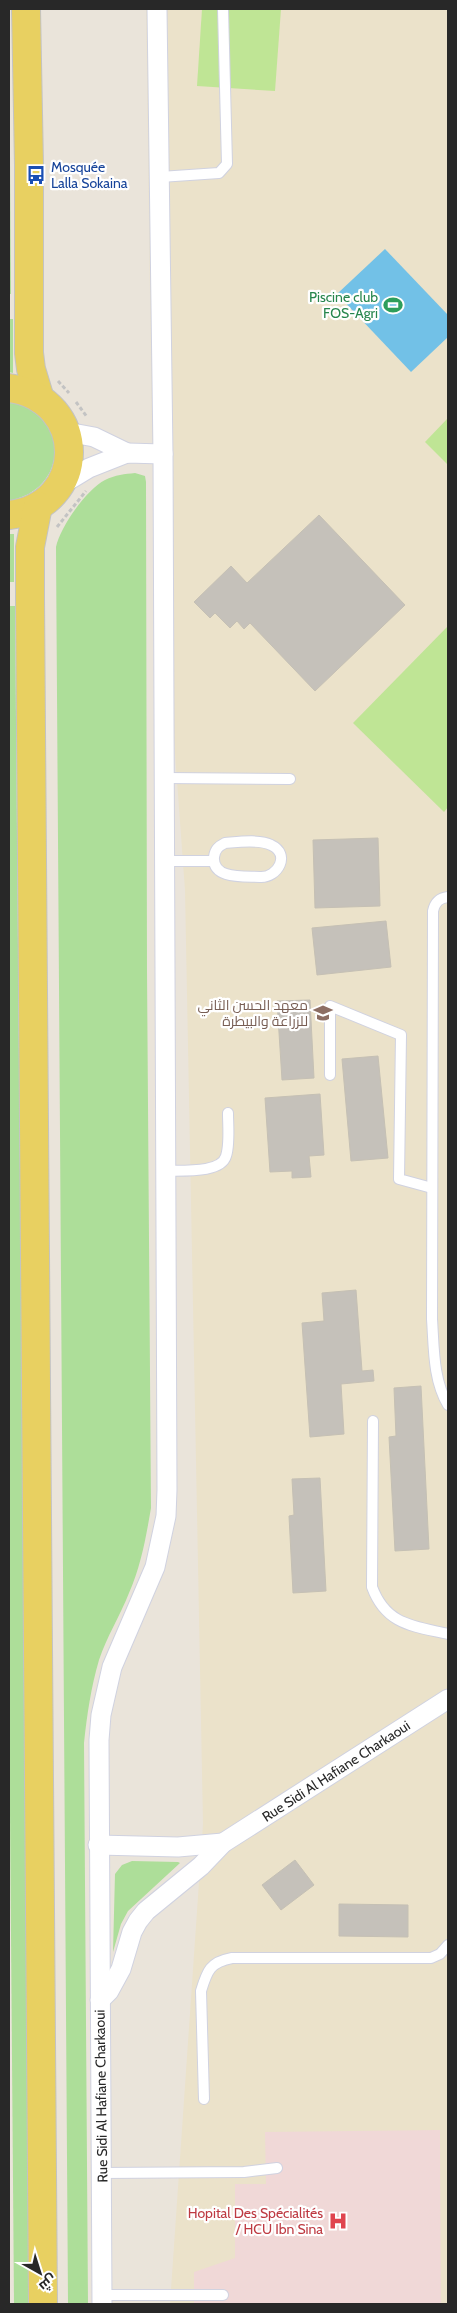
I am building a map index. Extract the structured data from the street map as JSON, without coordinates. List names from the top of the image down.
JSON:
{
  "streets": {
    "street": ["Rue Sidi Al Hafiane Charkaoui"]
  },
  "places": {
    "bus stop": ["Mosquée Lalla Sokaina"],
    "sports": ["Piscine club FOS-Agri"],
    "school or university": ["معهد الحسن الثاني للزراعة والبيطرة"],
    "hospital": ["Hopital Des Spécialités / HCU Ibn Sina"]
  },
  "north": "bottom right"
}
